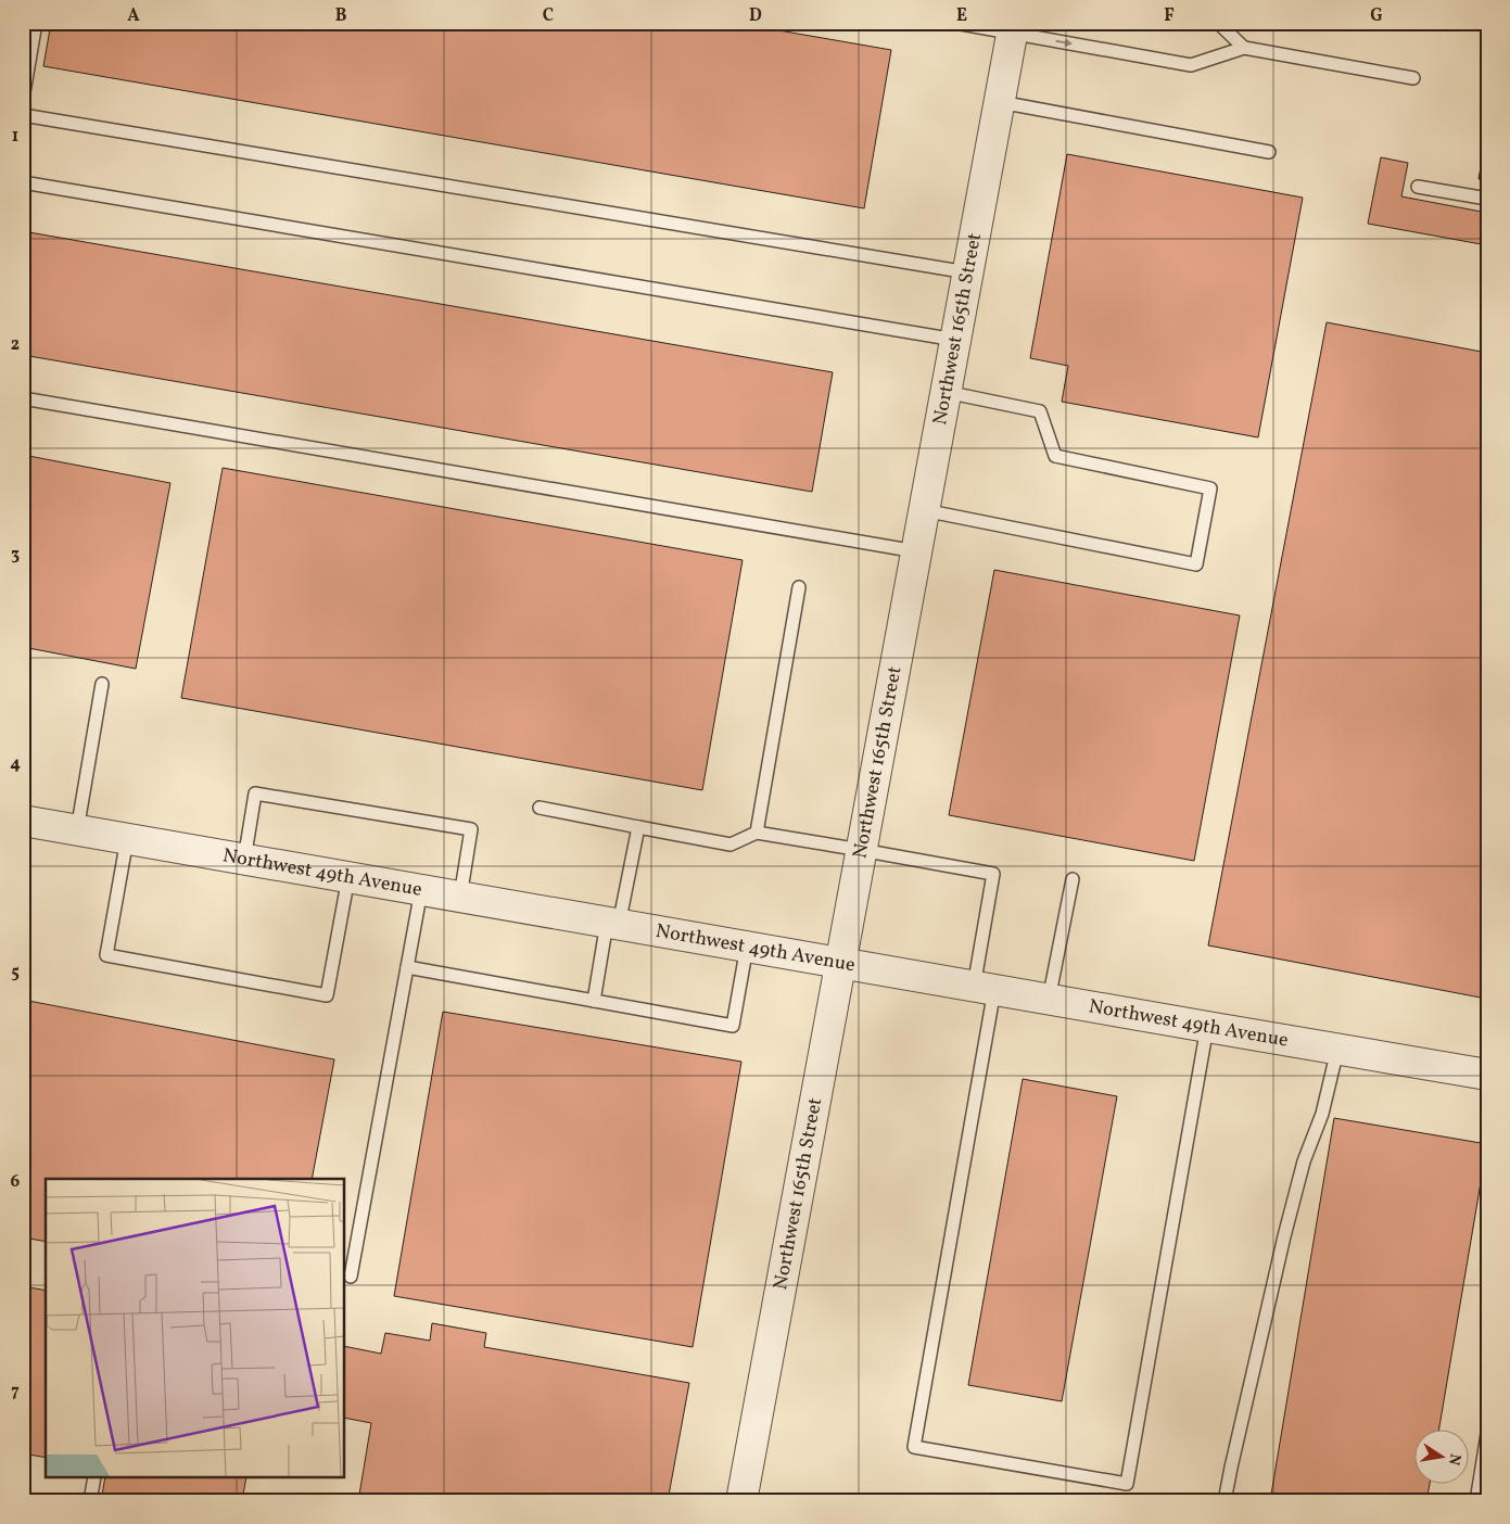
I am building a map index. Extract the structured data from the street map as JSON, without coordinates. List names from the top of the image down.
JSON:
{
  "streets": {
    "street": ["Northwest 165th Street", "Northwest 49th Avenue"]
  },
  "crossings": [
    ["Northwest 165th Street", "Northwest 49th Avenue"]
  ],
  "north": "right",
  "grid": {
    "columns": [
      "A",
      "B",
      "C",
      "D",
      "E",
      "F",
      "G"
    ],
    "rows": [
      "1",
      "2",
      "3",
      "4",
      "5",
      "6",
      "7"
    ]
  }
}
